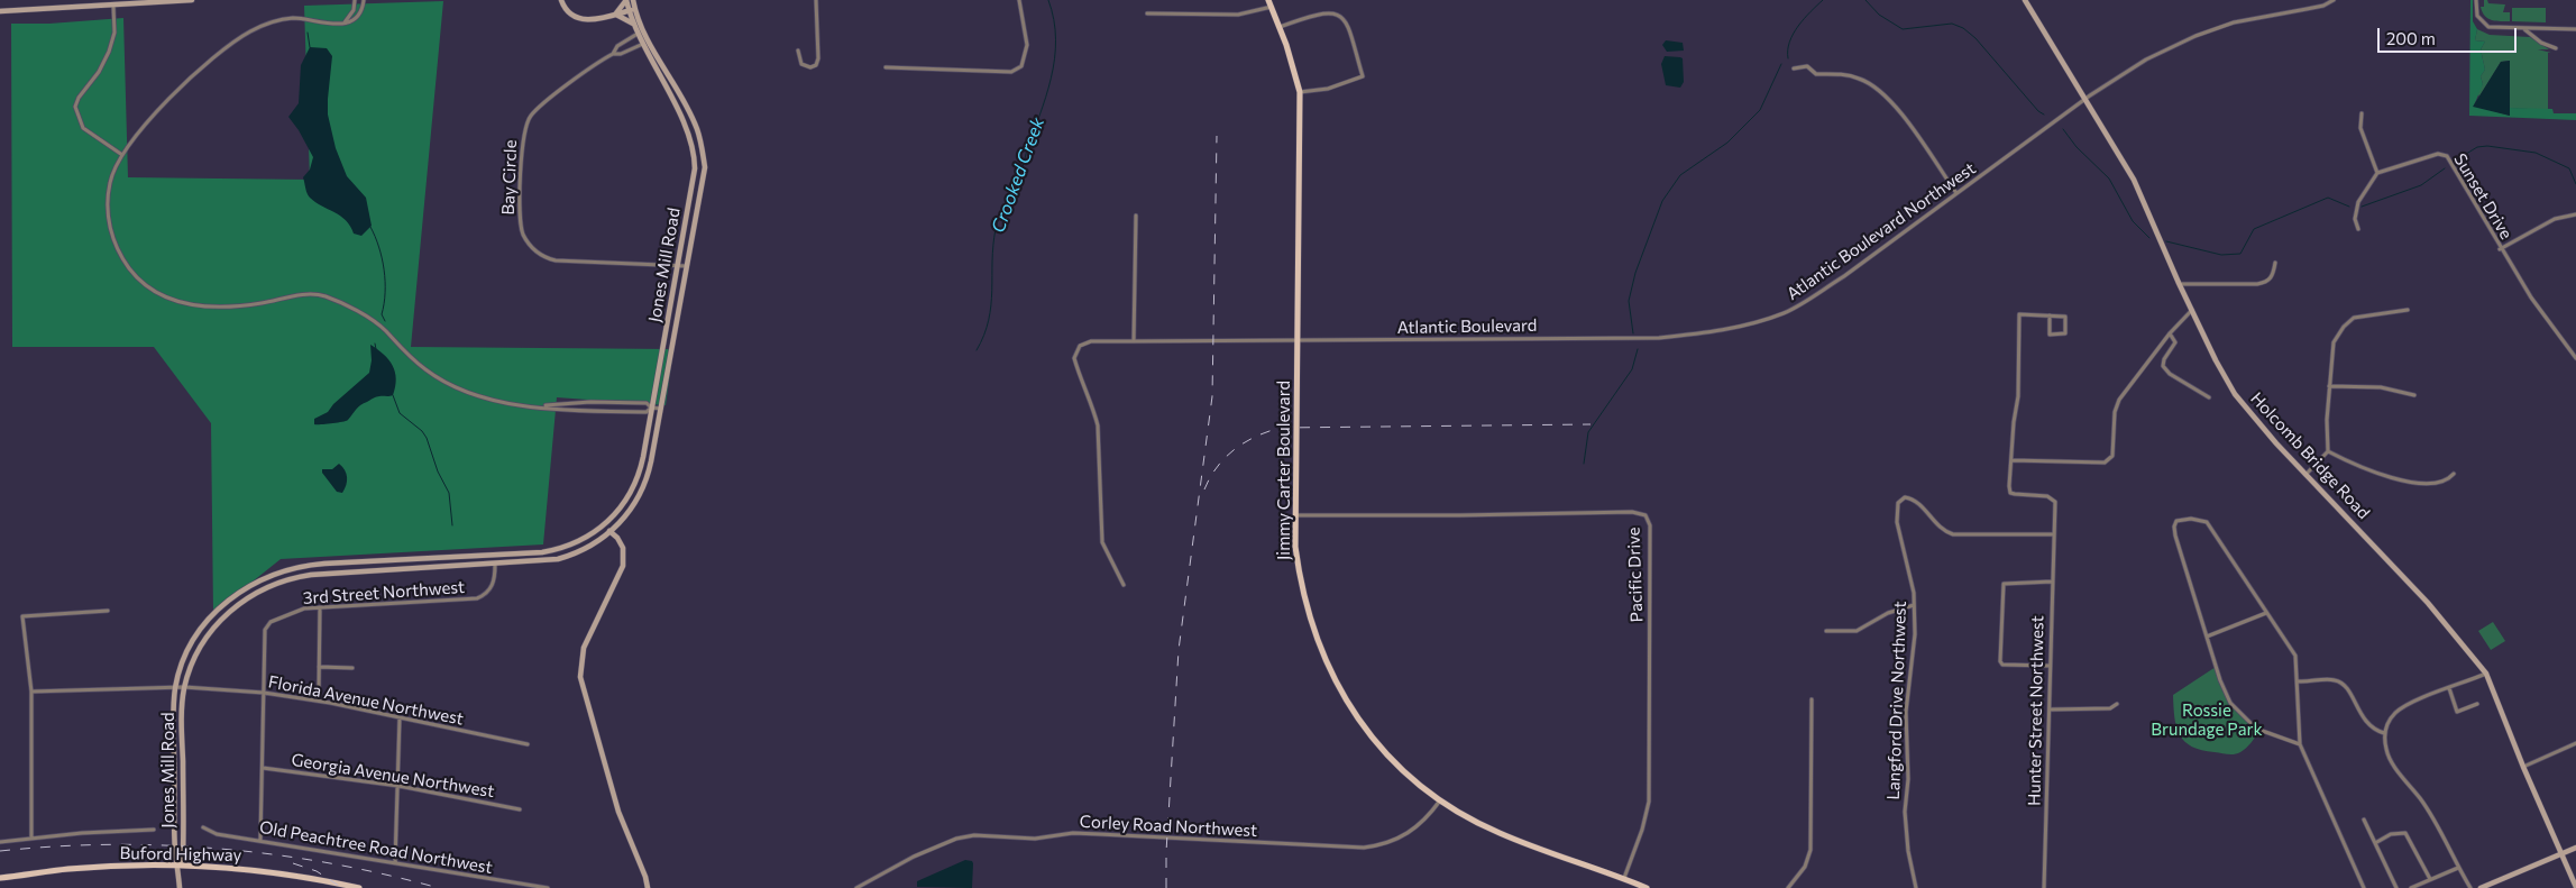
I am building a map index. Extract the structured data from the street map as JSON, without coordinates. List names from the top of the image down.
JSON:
{
  "streets": {
    "main road": ["Jimmy Carter Boulevard", "Buford Highway"],
    "street": [
      "Bay Circle",
      "Sunset Drive",
      "Atlantic Boulevard Northwest",
      "Jones Mill Road",
      "Atlantic Boulevard",
      "Holcomb Bridge Road",
      "Pacific Drive",
      "3rd Street Northwest",
      "Florida Avenue Northwest",
      "Langford Drive Northwest",
      "Hunter Street Northwest",
      "Georgia Avenue Northwest",
      "Corley Road Northwest",
      "Old Peachtree Road Northwest"
    ]
  },
  "crossings": [
    ["Bay Circle", "Jones Mill Road"],
    ["Atlantic Boulevard Northwest", "Atlantic Boulevard"],
    ["Atlantic Boulevard Northwest", "Holcomb Bridge Road"],
    ["Jones Mill Road", "3rd Street Northwest"],
    ["Jones Mill Road", "Florida Avenue Northwest"],
    ["Jones Mill Road", "Buford Highway"],
    ["Atlantic Boulevard", "Jimmy Carter Boulevard"],
    ["Jimmy Carter Boulevard", "Pacific Drive"],
    ["Jimmy Carter Boulevard", "Corley Road Northwest"],
    ["3rd Street Northwest", "Florida Avenue Northwest"],
    ["3rd Street Northwest", "Georgia Avenue Northwest"],
    ["3rd Street Northwest", "Old Peachtree Road Northwest"],
    ["Langford Drive Northwest", "Hunter Street Northwest"]
  ],
  "water": ["Crooked Creek"],
  "parks": ["Rossie Brundage Park"],
  "scale_bar": "200 m"
}
